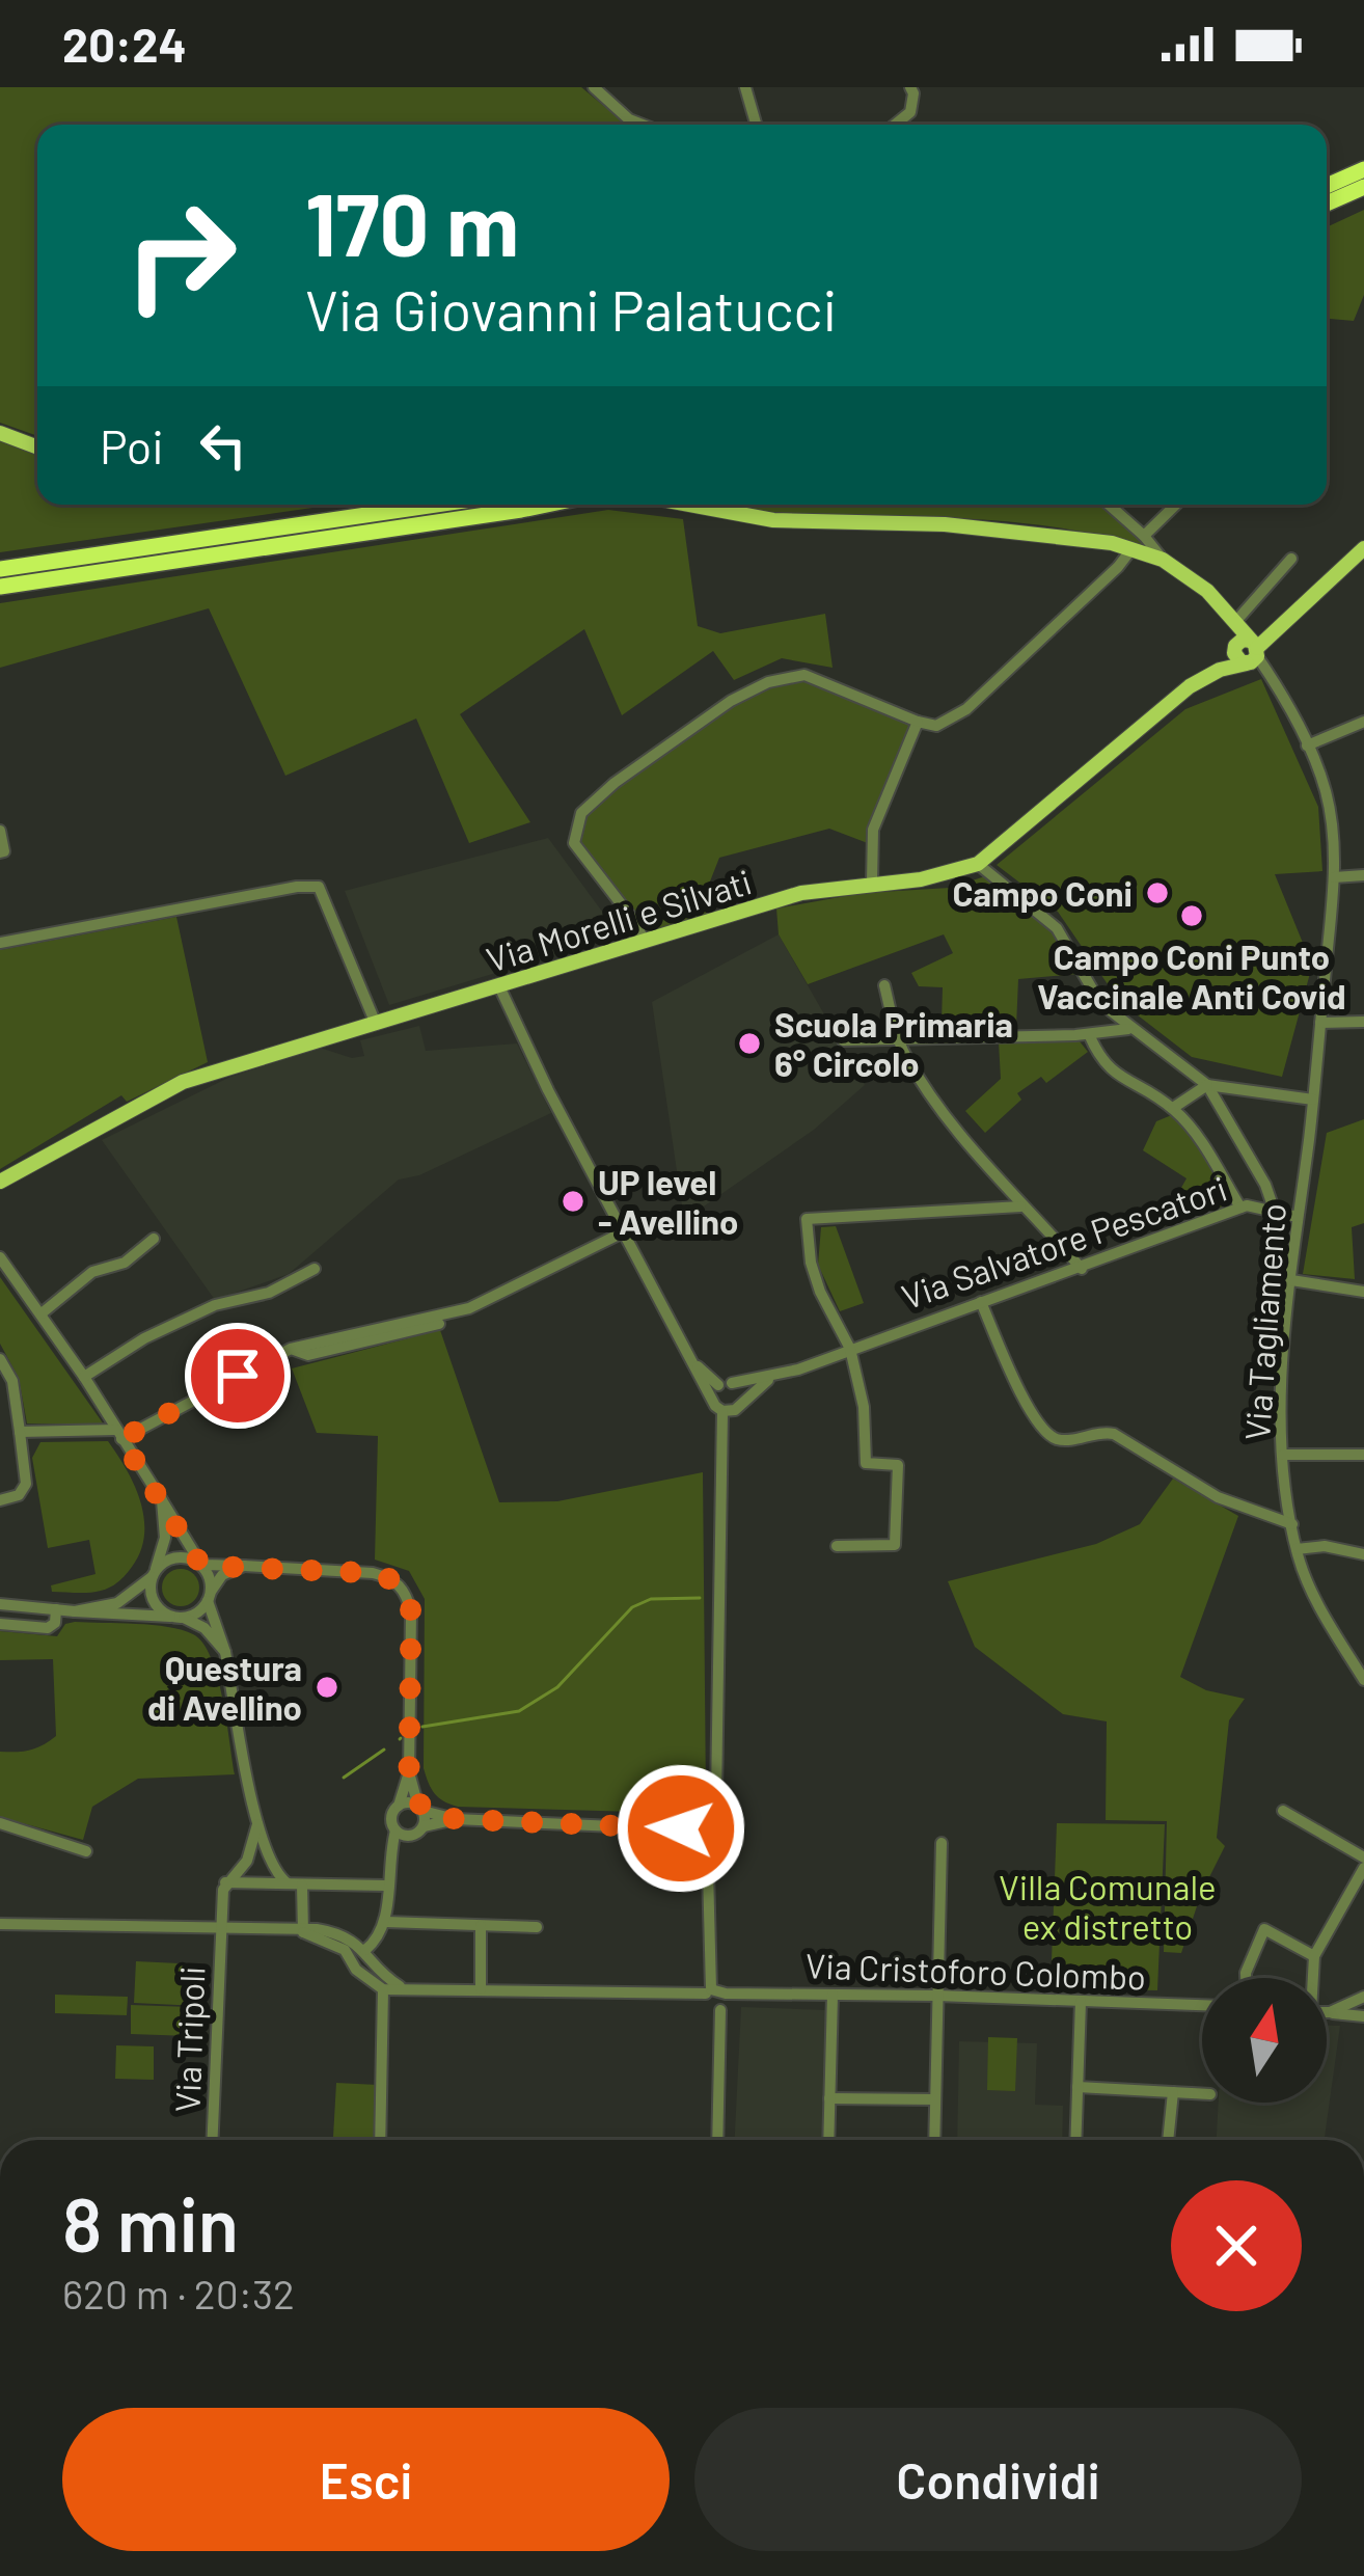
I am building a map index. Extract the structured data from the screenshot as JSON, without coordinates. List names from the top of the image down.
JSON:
{
  "streets": {
    "main road": ["Via Morelli e Silvati"],
    "street": [
      "Via Salvatore Pescatori",
      "Via Tagliamento",
      "Via Cristoforo Colombo",
      "Via Tripoli"
    ]
  },
  "crossings": [
    ["Via Morelli e Silvati", "Via Tagliamento"],
    ["Via Salvatore Pescatori", "Via Tagliamento"]
  ],
  "parks": ["Villa Comunale ex distretto"],
  "places": [
    "Campo Coni",
    "Campo Coni Punto Vaccinale Anti Covid",
    "Scuola Primaria 6° Circolo",
    "UP level - Avellino",
    "Questura di Avellino"
  ],
  "north": "top",
  "page": {
    "status": "20:24",
    "turn": ["170 m", "Via Giovanni Palatucci"],
    "then": "Poi",
    "heading": ["8 min", "620 m · 20:32"],
    "buttons": ["Esci", "Condividi"]
  }
}
